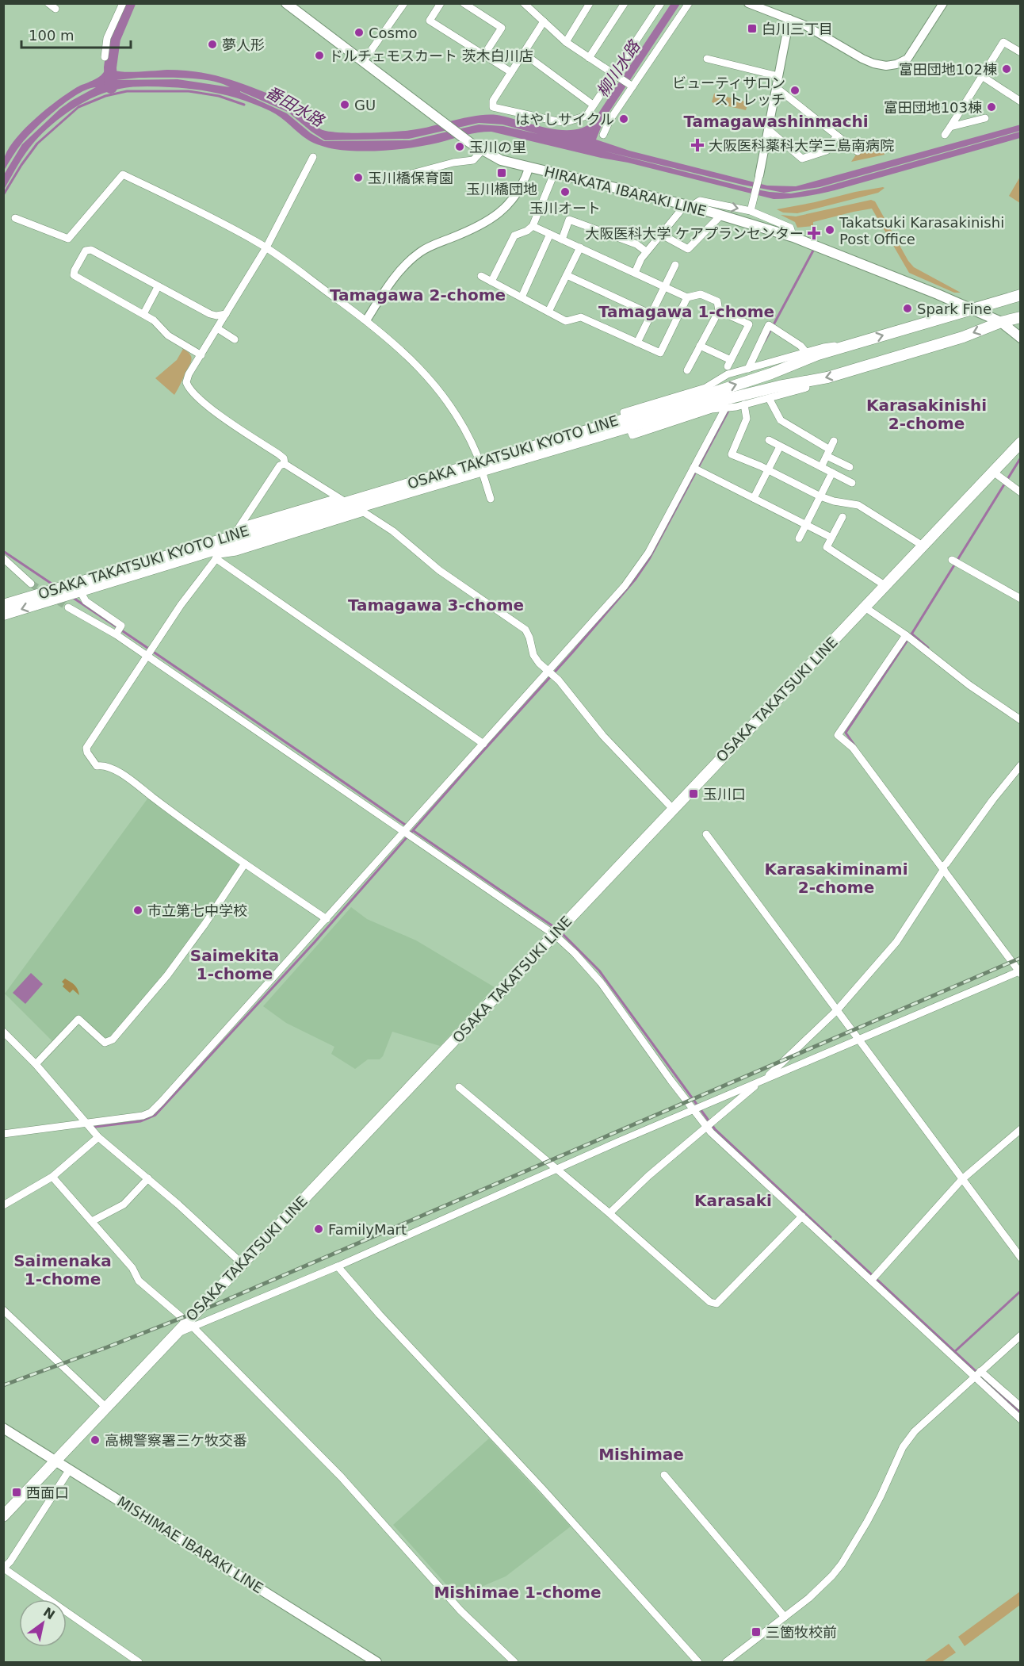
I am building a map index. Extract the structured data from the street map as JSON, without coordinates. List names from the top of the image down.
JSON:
{
  "streets": {
    "main road": [
      "HIRAKATA IBARAKI LINE",
      "OSAKA TAKATSUKI KYOTO LINE",
      "OSAKA TAKATSUKI LINE",
      "MISHIMAE IBARAKI LINE"
    ]
  },
  "crossings": [
    ["HIRAKATA IBARAKI LINE", "OSAKA TAKATSUKI KYOTO LINE"],
    ["OSAKA TAKATSUKI LINE", "MISHIMAE IBARAKI LINE"]
  ],
  "districts": [
    "Tamagawashinmachi",
    "Tamagawa 2-chome",
    "Tamagawa 1-chome",
    "Karasakinishi 2-chome",
    "Tamagawa 3-chome",
    "Karasakiminami 2-chome",
    "Saimekita 1-chome",
    "Karasaki",
    "Saimenaka 1-chome",
    "Mishimae",
    "Mishimae 1-chome"
  ],
  "water": ["柳川水路", "番田水路"],
  "places": {
    "transit": [
      "白川三丁目",
      "玉川橋団地",
      "玉川口",
      "西面口",
      "三箇牧校前"
    ],
    "other": [
      "Cosmo",
      "夢人形",
      "ドルチェモスカート 茨木白川店",
      "富田団地102棟",
      "ビューティサロン ストレッチ",
      "GU",
      "富田団地103棟",
      "はやしサイクル",
      "玉川の里",
      "玉川橋保育園",
      "玉川オート",
      "Takatsuki Karasakinishi Post Office",
      "Spark Fine",
      "市立第七中学校",
      "FamilyMart",
      "高槻警察署三ケ牧交番"
    ],
    "health": ["大阪医科薬科大学三島南病院", "大阪医科大学 ケアプランセンター"]
  },
  "scale_bar": "100 m",
  "north": "top right"
}
